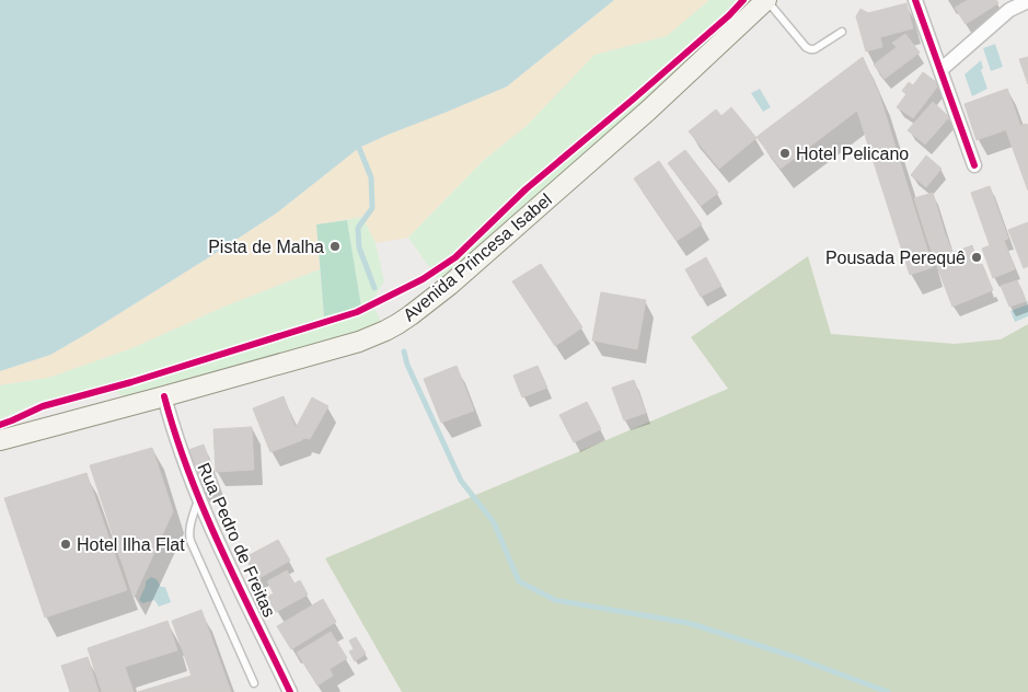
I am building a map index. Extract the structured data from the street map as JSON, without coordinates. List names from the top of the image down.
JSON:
{
  "streets": {
    "main road": ["Avenida Princesa Isabel"],
    "street": ["Rua Pedro de Freitas"]
  },
  "crossings": [
    ["Avenida Princesa Isabel", "Rua Pedro de Freitas"]
  ],
  "places": [
    "Hotel Pelicano",
    "Pista de Malha",
    "Pousada Perequê",
    "Hotel Ilha Flat"
  ]
}
